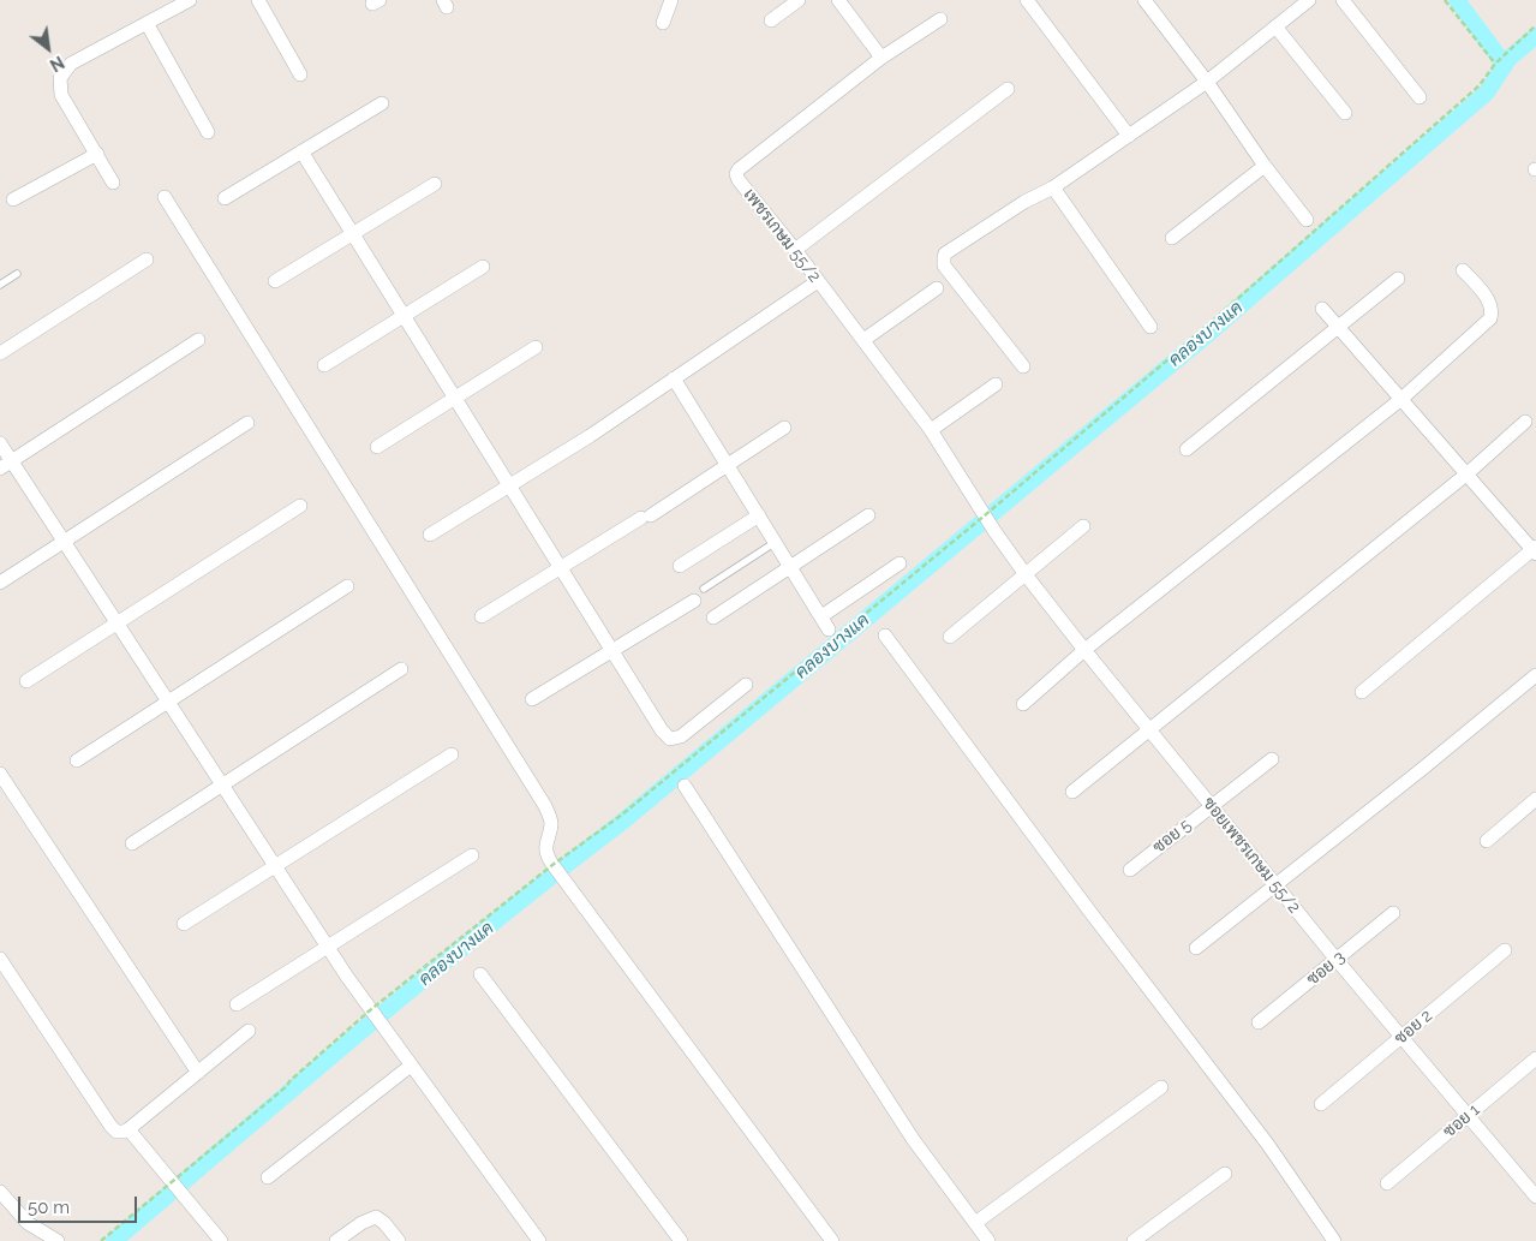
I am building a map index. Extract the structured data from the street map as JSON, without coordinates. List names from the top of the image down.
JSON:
{
  "streets": {
    "street": [
      "เพชรเกษม 55/2",
      "ซอย 5",
      "ซอยเพชรเกษม 55/2",
      "ซอย 3",
      "ซอย 2",
      "ซอย 1"
    ]
  },
  "crossings": [
    ["เพชรเกษม 55/2", "ซอยเพชรเกษม 55/2"],
    ["ซอย 5", "ซอยเพชรเกษม 55/2"],
    ["ซอยเพชรเกษม 55/2", "ซอย 3"],
    ["ซอยเพชรเกษม 55/2", "ซอย 2"],
    ["ซอยเพชรเกษม 55/2", "ซอย 1"]
  ],
  "water": ["คลองบางแค"],
  "scale_bar": "50 m",
  "north": "bottom right"
}
